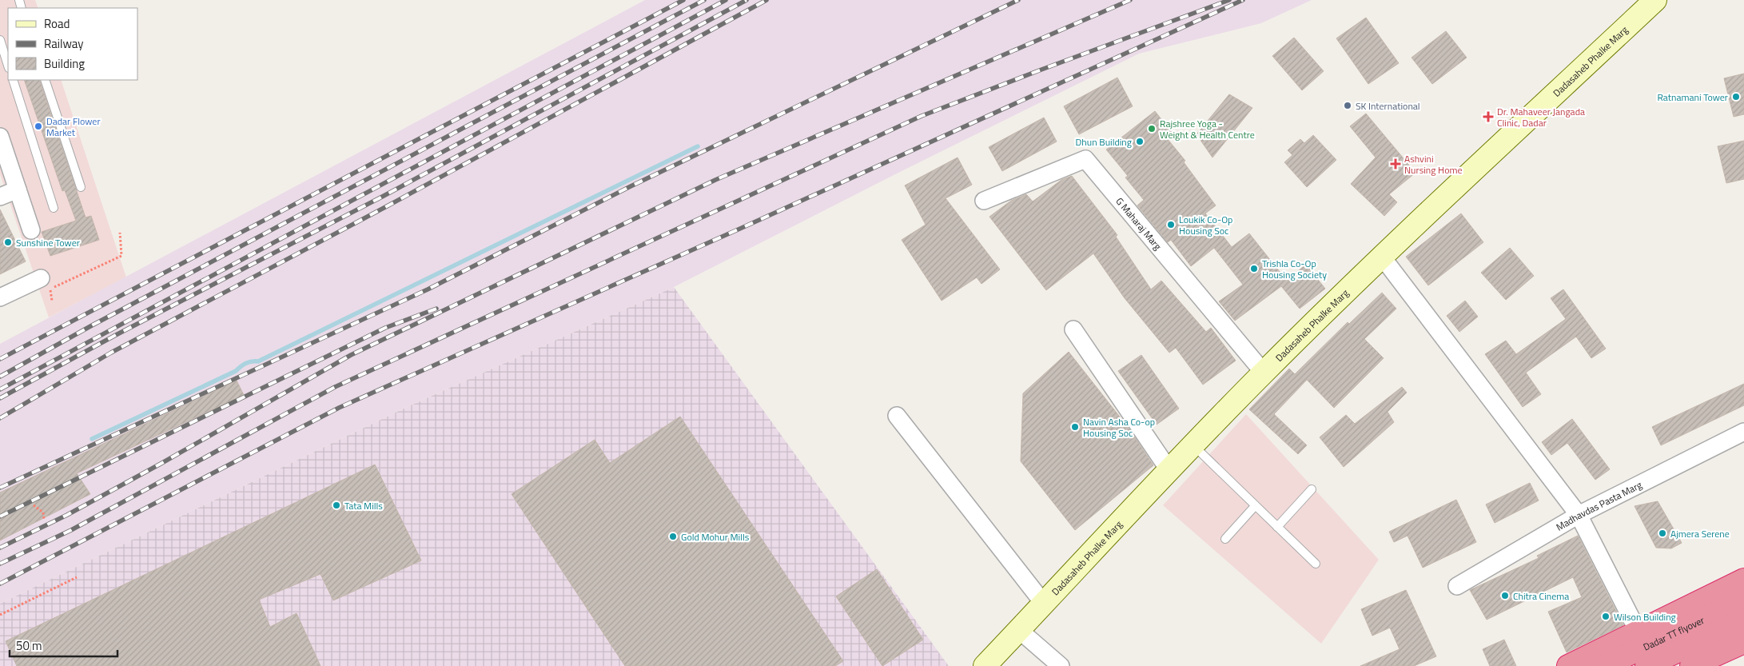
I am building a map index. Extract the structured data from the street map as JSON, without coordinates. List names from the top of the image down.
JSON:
{
  "streets": {
    "highway": ["Dadar TT flyover"],
    "street": ["Dadasaheb Phalke Marg", "G Maharaj Marg", "Madhavdas Pasta Marg"]
  },
  "crossings": [
    ["Dadasaheb Phalke Marg", "G Maharaj Marg"]
  ],
  "places": {
    "other": [
      "Ratnamani Tower",
      "SK International",
      "Dadar Flower Market",
      "Rajshree Yoga - Weight & Health Centre",
      "Dhun Building",
      "Loukik Co-Op Housing Soc",
      "Sunshine Tower",
      "Trishla Co-Op Housing Society",
      "Navin Asha Co-op Housing Soc",
      "Tata Mills",
      "Ajmera Serene",
      "Gold Mohur Mills",
      "Chitra Cinema",
      "Wilson Building"
    ],
    "health": ["Dr. Mahaveer Jangada Clinic, Dadar", "Ashvini Nursing Home"]
  },
  "legend": ["Road", "Railway", "Building"],
  "scale_bar": "50 m"
}
